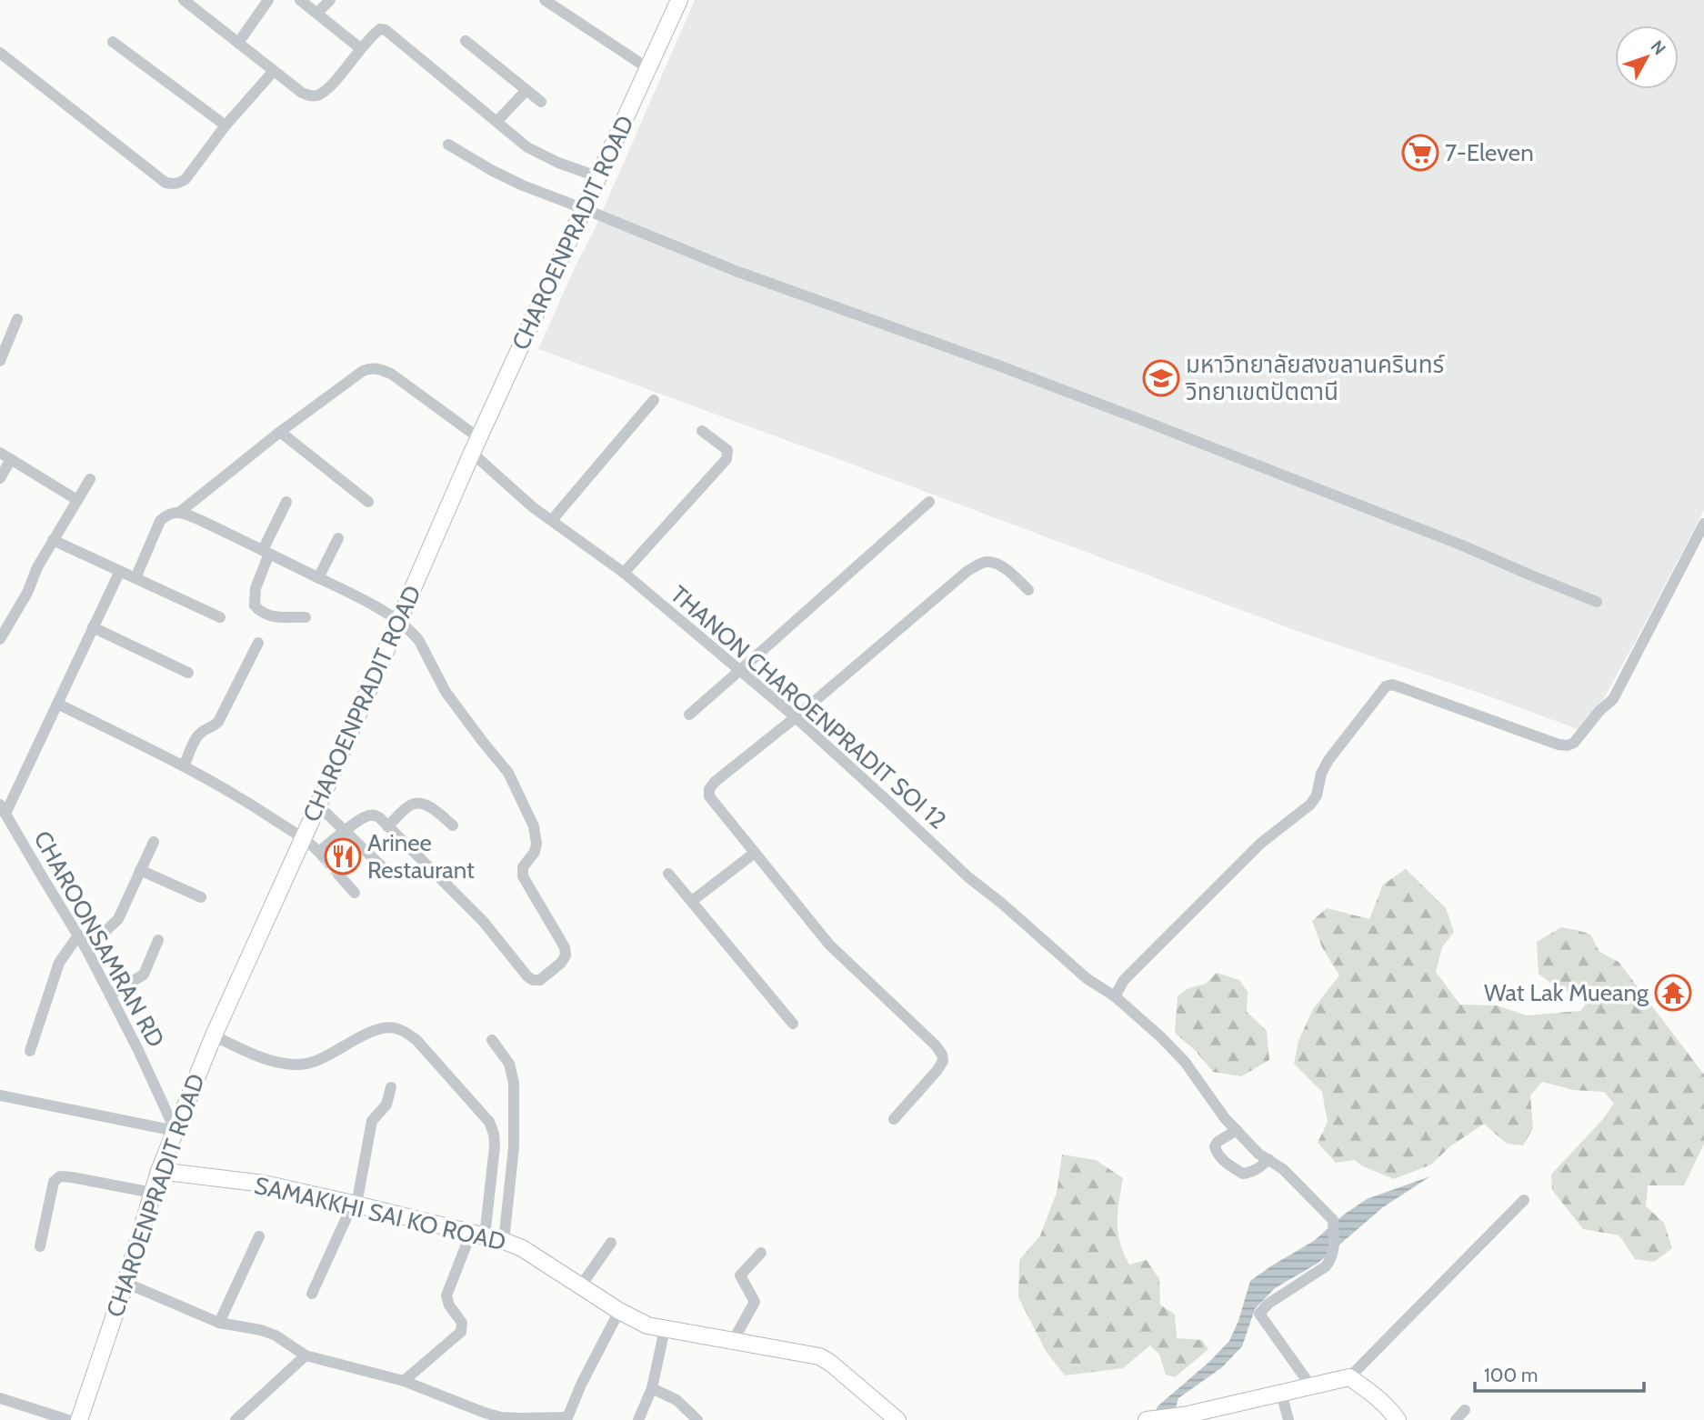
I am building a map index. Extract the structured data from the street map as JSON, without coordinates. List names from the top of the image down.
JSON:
{
  "streets": {
    "main road": ["CHAROENPRADIT ROAD", "SAMAKKHI SAI KO ROAD"],
    "street": ["THANON CHAROENPRADIT SOI 12", "CHAROONSAMRAN RD"]
  },
  "crossings": [
    ["CHAROENPRADIT ROAD", "THANON CHAROENPRADIT SOI 12"],
    ["CHAROENPRADIT ROAD", "CHAROONSAMRAN RD"],
    ["CHAROENPRADIT ROAD", "SAMAKKHI SAI KO ROAD"]
  ],
  "places": {
    "supermarket": ["7-Eleven"],
    "school or university": ["มหาวิทยาลัยสงขลานครินทร์ วิทยาเขตปัตตานี"],
    "restaurant": ["Arinee Restaurant"],
    "temple": ["Wat Lak Mueang"]
  },
  "scale_bar": "100 m",
  "north": "top right"
}
